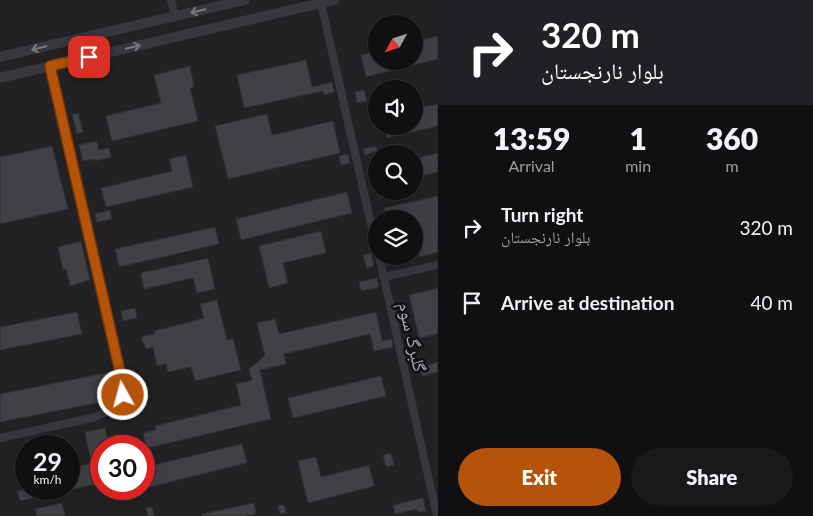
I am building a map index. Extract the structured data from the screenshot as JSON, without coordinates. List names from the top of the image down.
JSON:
{
  "streets": {
    "street": ["گلبرگ سوم"]
  },
  "north": "bottom left",
  "page": {
    "turn": ["320 m", "بلوار نارنجستان"],
    "eta": [
      "13:59",
      "Arrival",
      "1",
      "min",
      "360",
      "m"
    ],
    "list": [
      {
        "name": "Turn right",
        "note": "بلوار نارنجستان",
        "value": "320 m"
      },
      {
        "name": "Arrive at destination",
        "value": "40 m"
      }
    ],
    "speed": "29 km/h",
    "limit": "30",
    "buttons": ["Exit", "Share"]
  }
}
